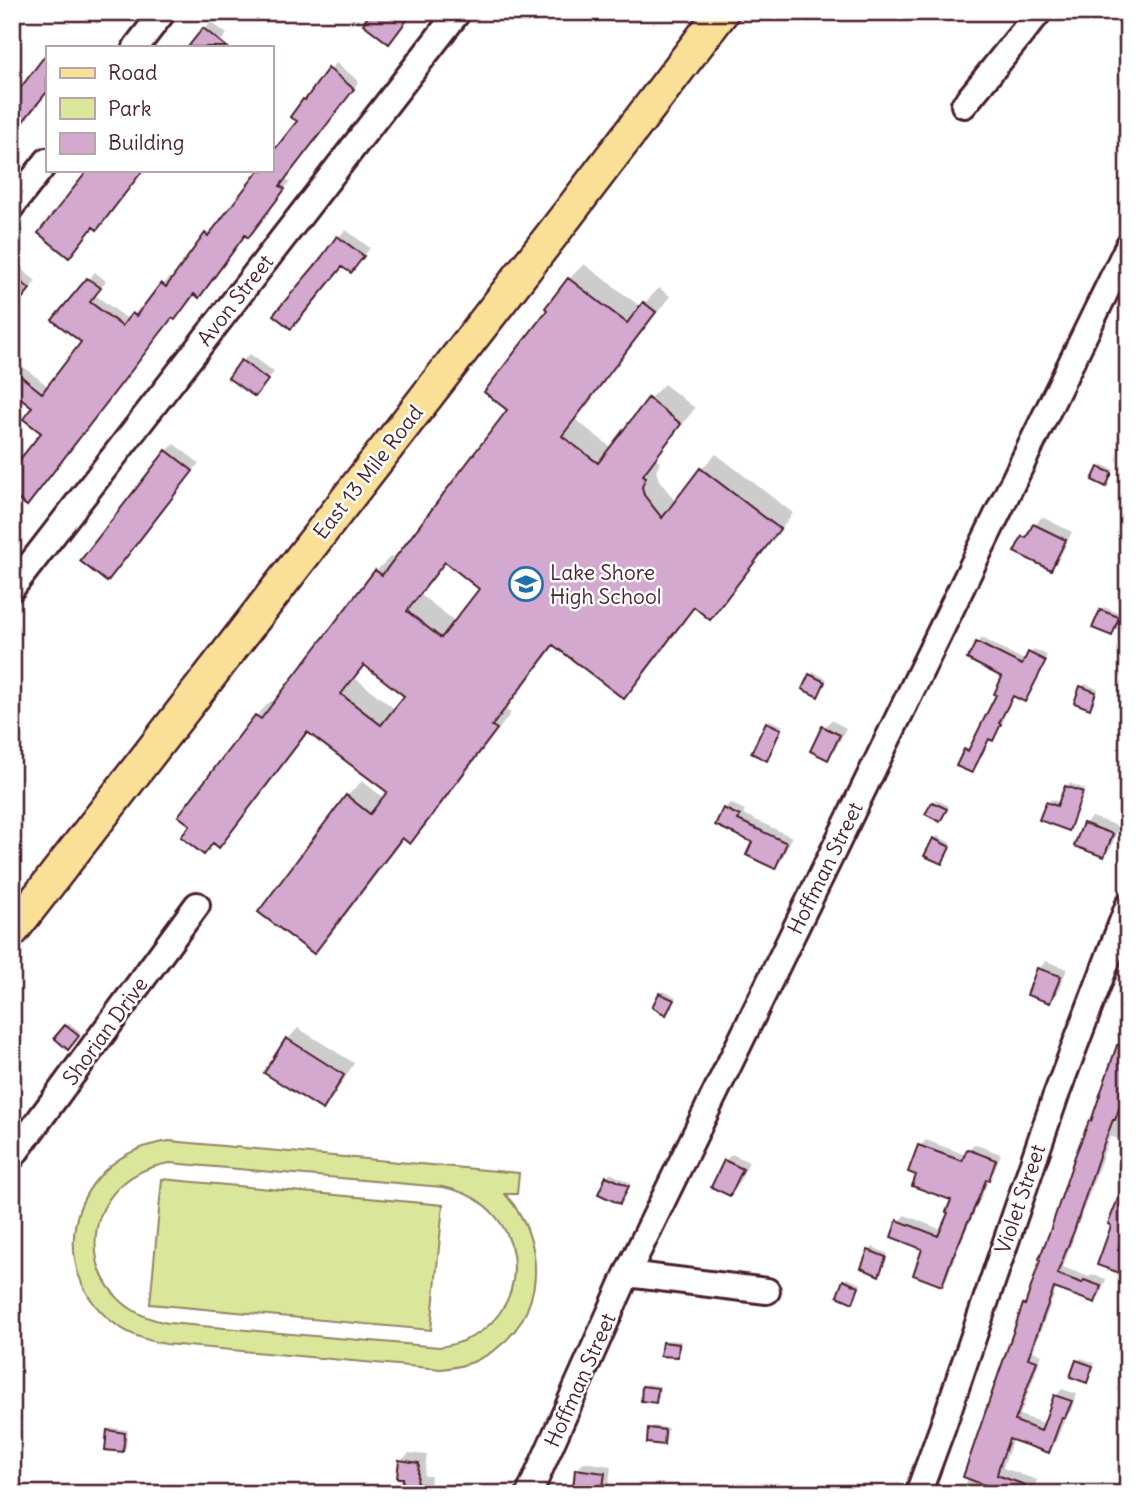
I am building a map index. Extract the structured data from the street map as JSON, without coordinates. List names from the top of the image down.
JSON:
{
  "streets": {
    "main road": ["East 13 Mile Road"],
    "street": [
      "Avon Street",
      "Hoffman Street",
      "Shorian Drive",
      "Violet Street"
    ]
  },
  "places": {
    "school or university": ["Lake Shore High School"]
  },
  "legend": ["Road", "Park", "Building"]
}
